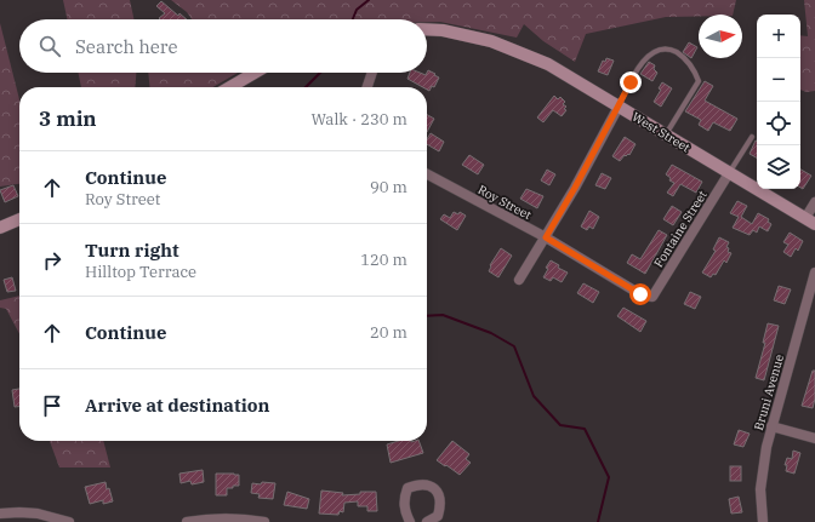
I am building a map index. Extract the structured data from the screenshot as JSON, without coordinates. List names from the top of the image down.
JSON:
{
  "streets": {
    "main road": ["West Street"],
    "street": ["Roy Street", "Fontaine Street", "Bruni Avenue"]
  },
  "crossings": [
    ["West Street", "Fontaine Street"],
    ["Roy Street", "Fontaine Street"]
  ],
  "north": "right",
  "page": {
    "map_buttons": ["+", "−"],
    "search": "Search here",
    "heading": ["3 min", "Walk · 230 m"],
    "list": [
      ["Continue", "Roy Street", "90 m"],
      ["Turn right", "Hilltop Terrace", "120 m"],
      ["Continue", "20 m"],
      "Arrive at destination"
    ]
  }
}
